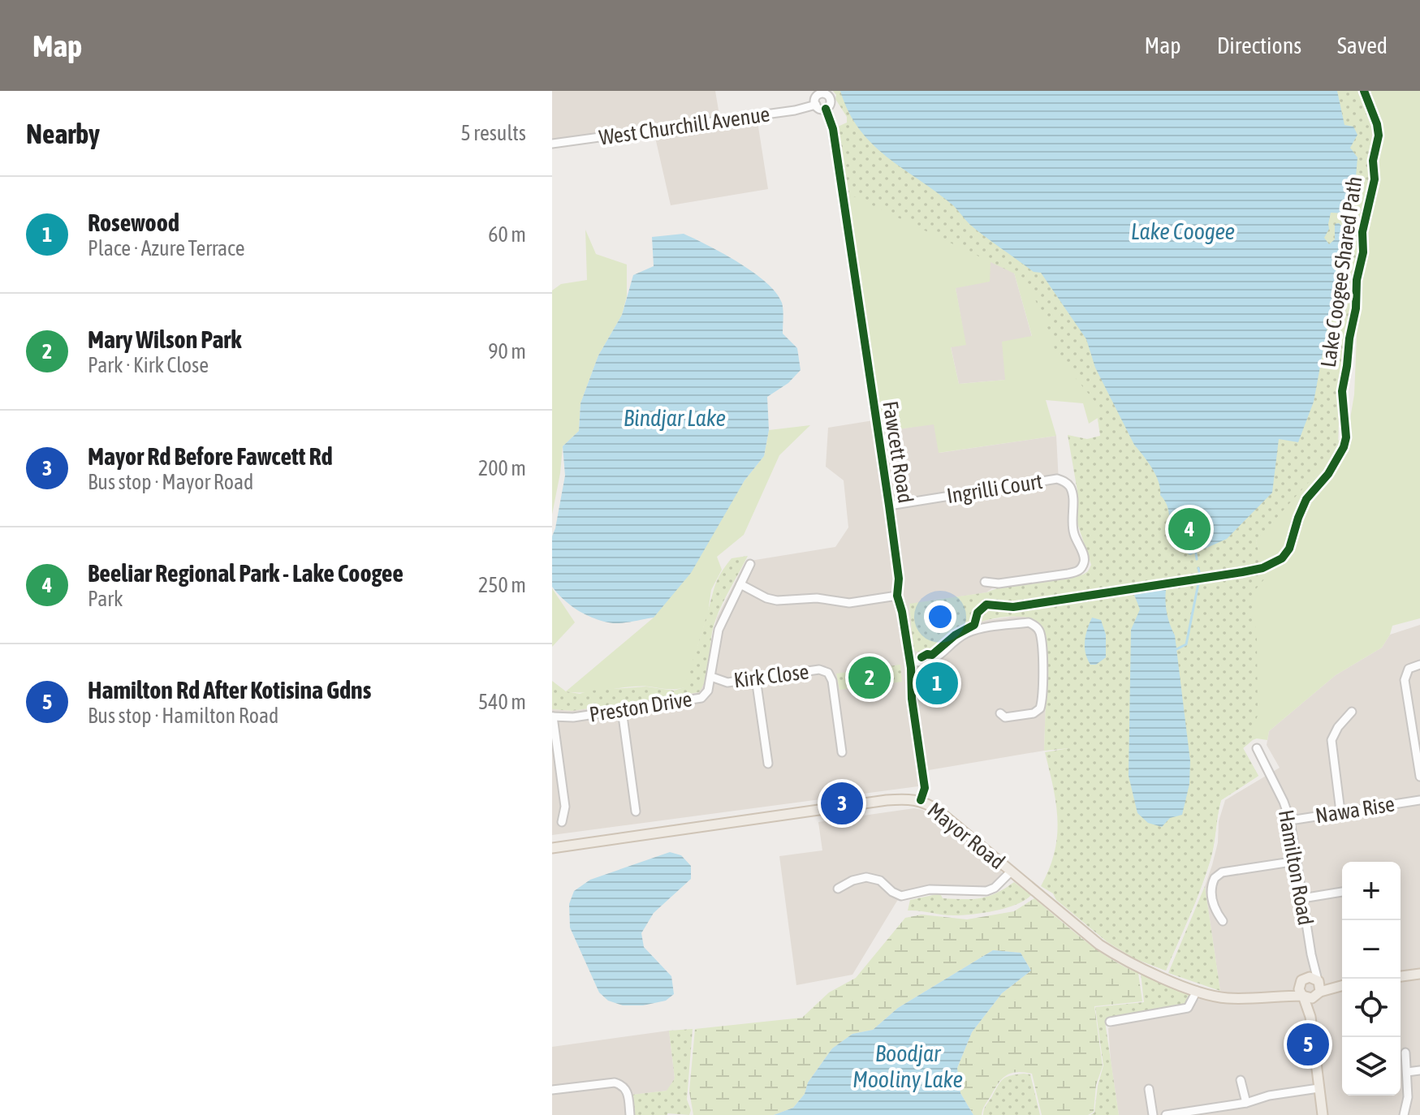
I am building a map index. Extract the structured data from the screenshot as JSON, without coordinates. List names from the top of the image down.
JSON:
{
  "streets": {
    "main road": ["Mayor Road"],
    "street": [
      "West Churchill Avenue",
      "Fawcett Road",
      "Ingrilli Court",
      "Kirk Close",
      "Preston Drive",
      "Nawa Rise",
      "Hamilton Road"
    ],
    "cycle path": ["Lake Coogee Shared Path"]
  },
  "crossings": [
    ["West Churchill Avenue", "Fawcett Road"],
    ["Fawcett Road", "Ingrilli Court"],
    ["Fawcett Road", "Mayor Road"],
    ["Kirk Close", "Preston Drive"],
    ["Nawa Rise", "Hamilton Road"],
    ["Mayor Road", "Hamilton Road"]
  ],
  "water": ["Lake Coogee", "Bindjar Lake", "Boodjar Mooliny Lake"],
  "page": {
    "header": "Map",
    "nav": ["Map", "Directions", "Saved"],
    "heading": ["Nearby", "5 results"],
    "list": [
      {
        "mark": "1",
        "name": "Rosewood",
        "note": "Place · Azure Terrace",
        "value": "60 m"
      },
      {
        "mark": "2",
        "name": "Mary Wilson Park",
        "note": "Park · Kirk Close",
        "value": "90 m"
      },
      {
        "mark": "3",
        "name": "Mayor Rd Before Fawcett Rd",
        "note": "Bus stop · Mayor Road",
        "value": "200 m"
      },
      {
        "mark": "4",
        "name": "Beeliar Regional Park - Lake Coogee",
        "note": "Park",
        "value": "250 m"
      },
      {
        "mark": "5",
        "name": "Hamilton Rd After Kotisina Gdns",
        "note": "Bus stop · Hamilton Road",
        "value": "540 m"
      }
    ],
    "pins": [
      "4",
      "2",
      "1",
      "3",
      "5"
    ],
    "map_buttons": ["+", "−"]
  }
}
